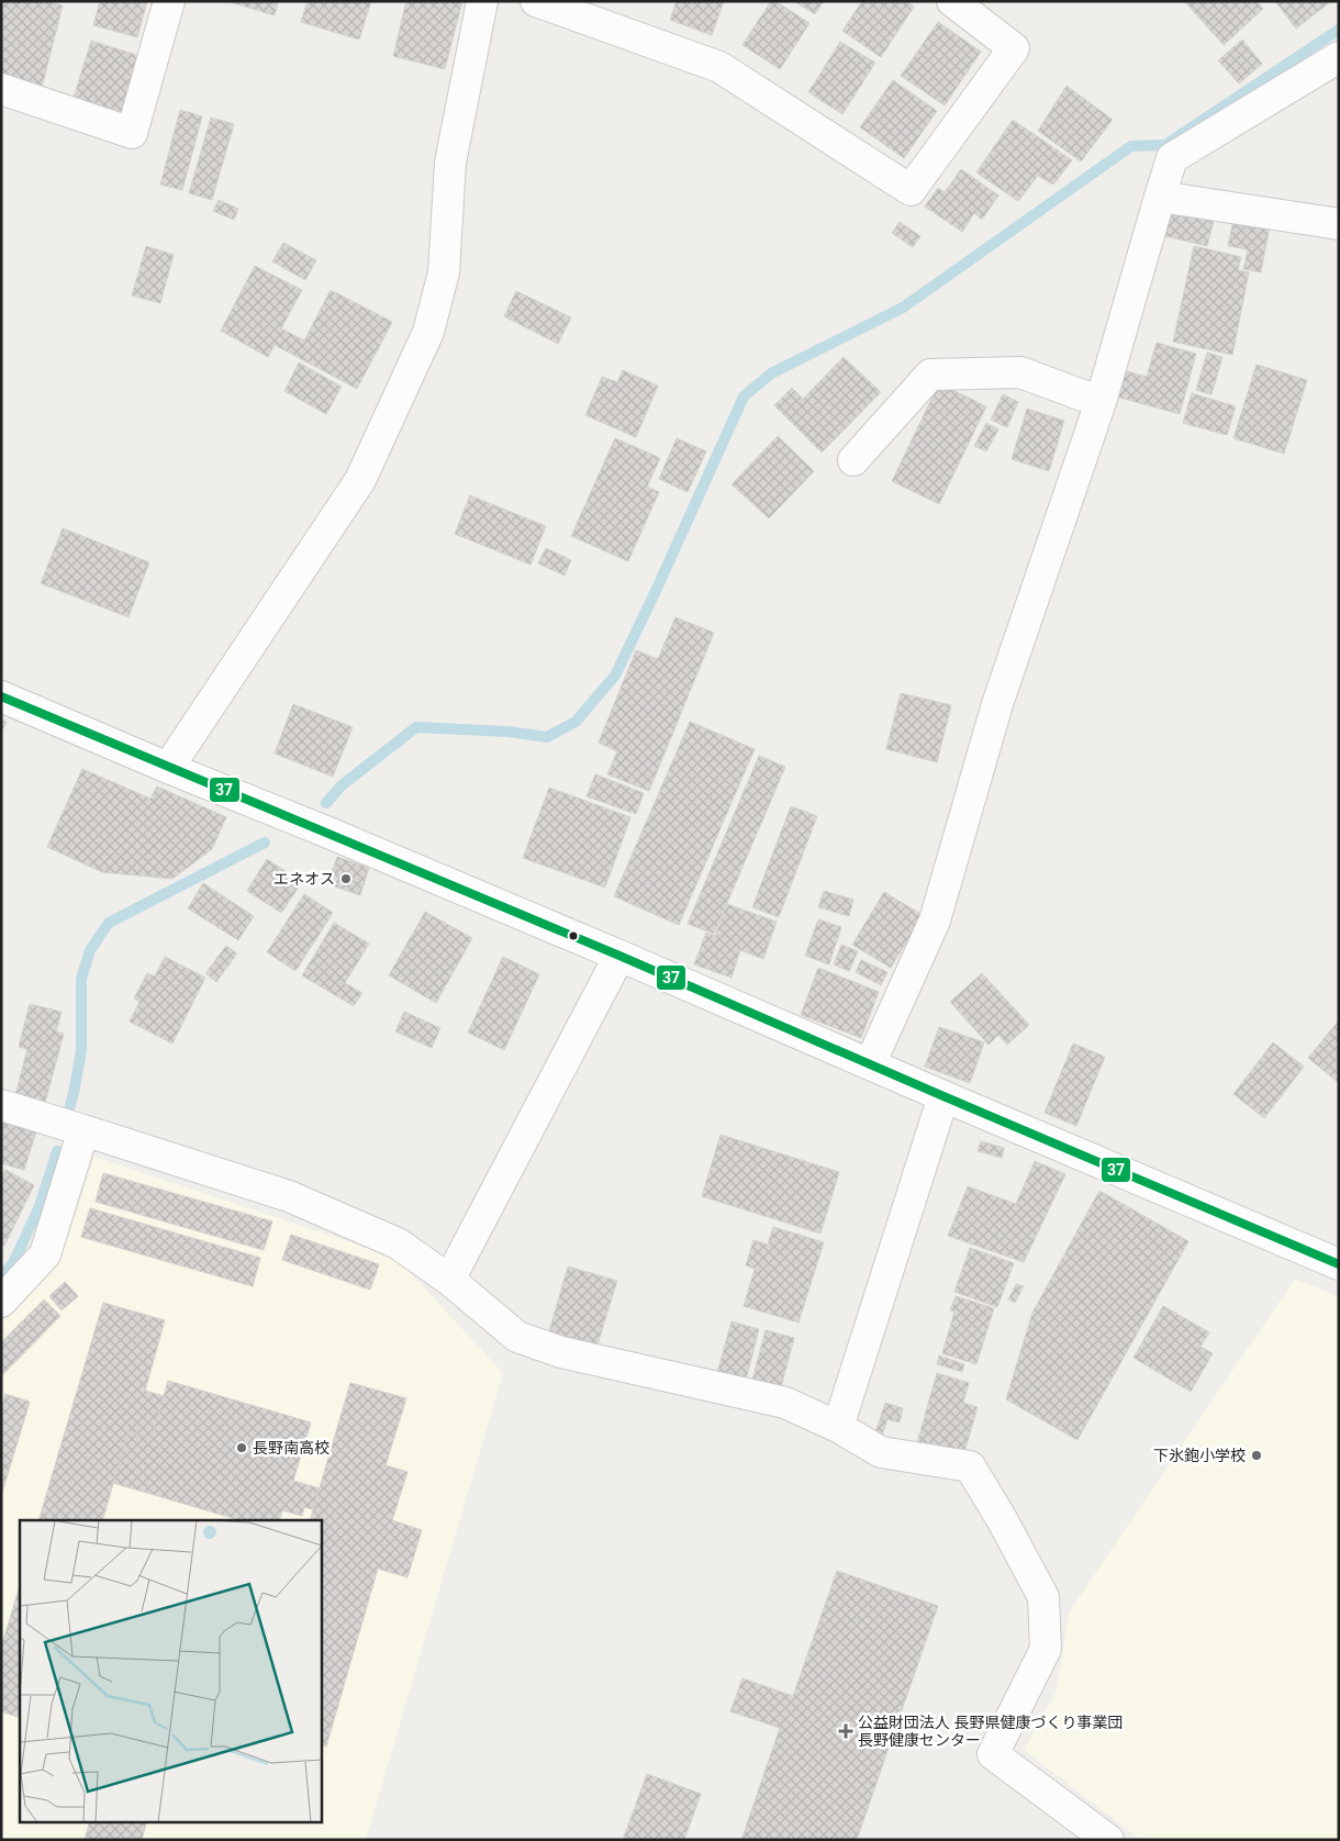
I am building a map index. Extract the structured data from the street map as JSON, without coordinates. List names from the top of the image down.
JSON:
{
  "places": {
    "other": ["エネオス", "長野南高校", "下氷鉋小学校"],
    "health": ["公益財団法人 長野県健康づくり事業団 長野健康センター"]
  },
  "lines": ["transit line 37"]
}
